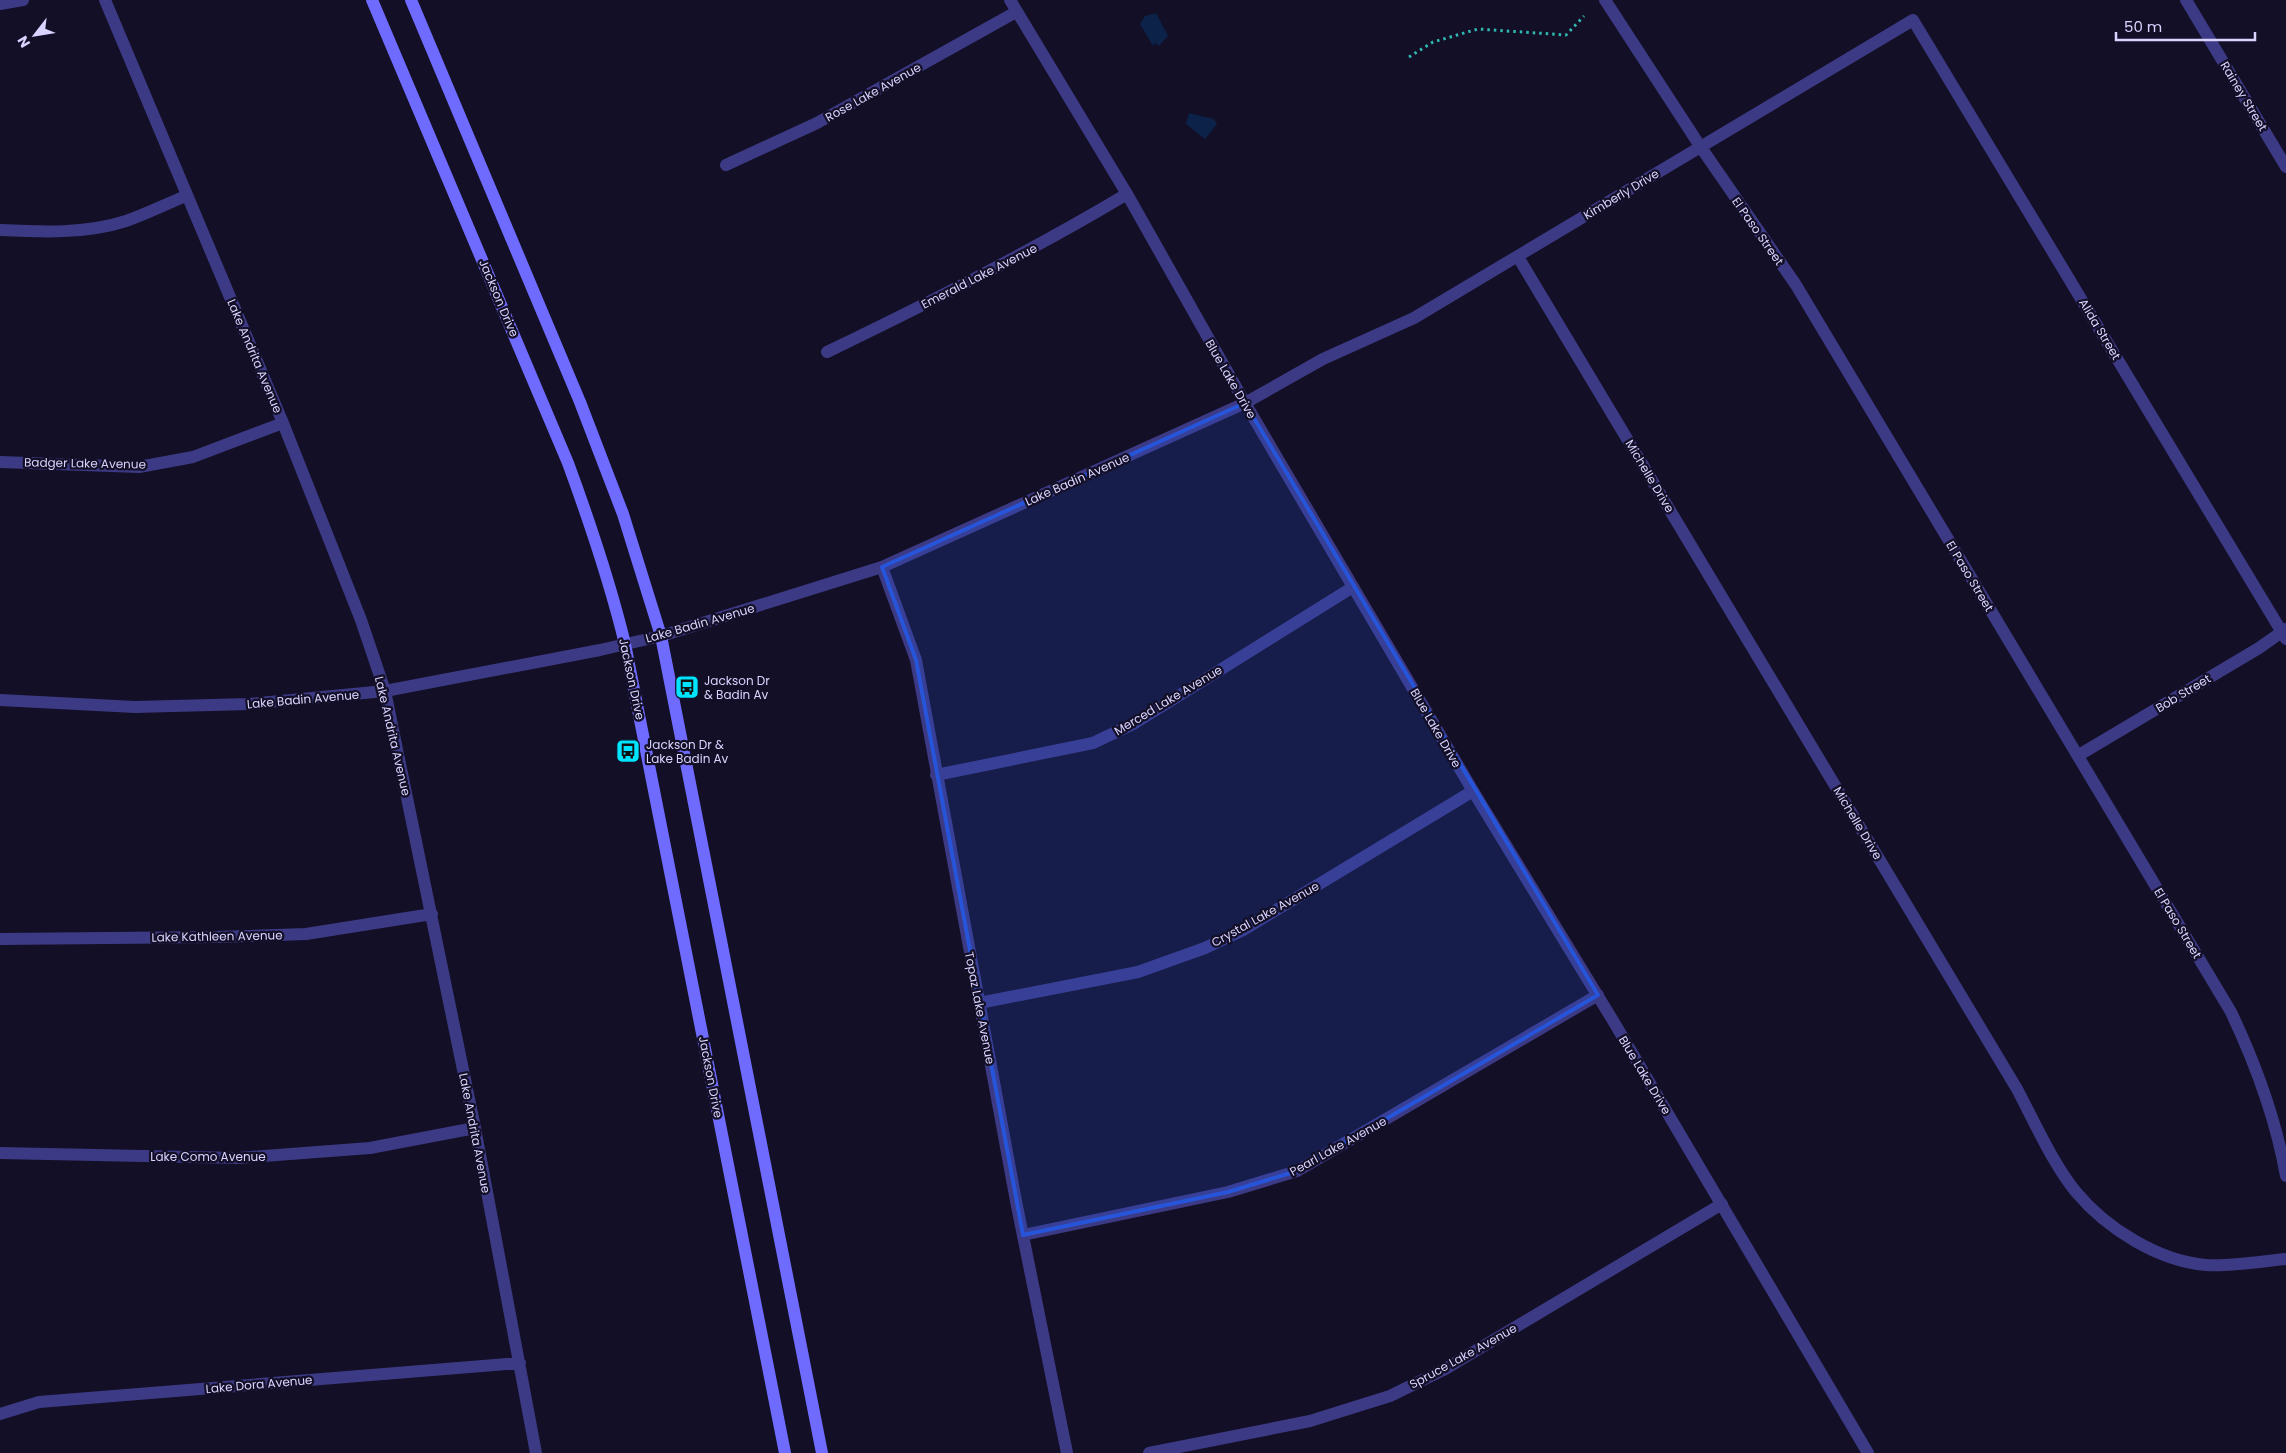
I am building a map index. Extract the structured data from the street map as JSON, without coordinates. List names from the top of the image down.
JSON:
{
  "streets": {
    "main road": ["Jackson Drive"],
    "street": [
      "Rose Lake Avenue",
      "Rainey Street",
      "Kimberly Drive",
      "El Paso Street",
      "Emerald Lake Avenue",
      "Alida Street",
      "Lake Andrita Avenue",
      "Blue Lake Drive",
      "Badger Lake Avenue",
      "Michelle Drive",
      "Lake Badin Avenue",
      "Bob Street",
      "Merced Lake Avenue",
      "Crystal Lake Avenue",
      "Lake Kathleen Avenue",
      "Topaz Lake Avenue",
      "Pearl Lake Avenue",
      "Lake Como Avenue",
      "Spruce Lake Avenue",
      "Lake Dora Avenue"
    ]
  },
  "crossings": [
    ["Rose Lake Avenue", "Blue Lake Drive"],
    ["Kimberly Drive", "El Paso Street"],
    ["Kimberly Drive", "Alida Street"],
    ["Kimberly Drive", "Michelle Drive"],
    ["Kimberly Drive", "Lake Badin Avenue"],
    ["El Paso Street", "Bob Street"],
    ["Emerald Lake Avenue", "Blue Lake Drive"],
    ["Jackson Drive", "Lake Badin Avenue"],
    ["Alida Street", "Bob Street"],
    ["Lake Andrita Avenue", "Badger Lake Avenue"],
    ["Lake Andrita Avenue", "Lake Badin Avenue"],
    ["Lake Andrita Avenue", "Lake Kathleen Avenue"],
    ["Lake Andrita Avenue", "Lake Como Avenue"],
    ["Lake Andrita Avenue", "Lake Dora Avenue"],
    ["Blue Lake Drive", "Lake Badin Avenue"],
    ["Blue Lake Drive", "Merced Lake Avenue"],
    ["Blue Lake Drive", "Crystal Lake Avenue"],
    ["Blue Lake Drive", "Pearl Lake Avenue"],
    ["Blue Lake Drive", "Spruce Lake Avenue"],
    ["Lake Badin Avenue", "Topaz Lake Avenue"],
    ["Merced Lake Avenue", "Topaz Lake Avenue"],
    ["Crystal Lake Avenue", "Topaz Lake Avenue"],
    ["Topaz Lake Avenue", "Pearl Lake Avenue"]
  ],
  "places": {
    "bus stop": ["Jackson Dr & Badin Av", "Jackson Dr & Lake Badin Av"]
  },
  "scale_bar": "50 m",
  "north": "bottom left"
}
